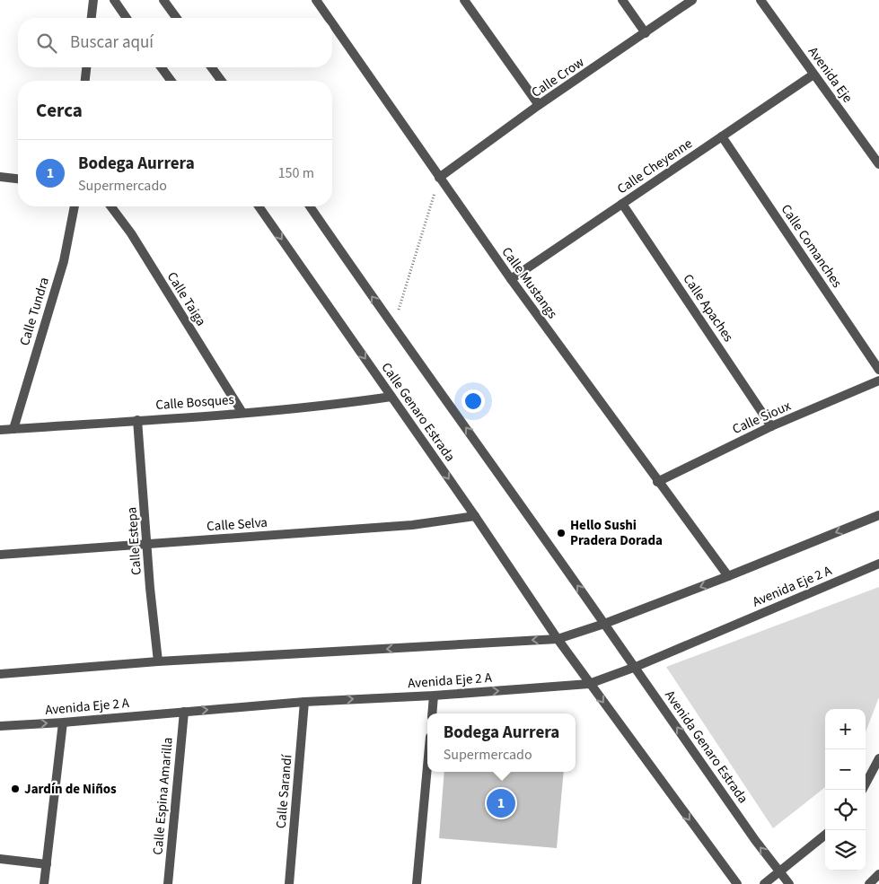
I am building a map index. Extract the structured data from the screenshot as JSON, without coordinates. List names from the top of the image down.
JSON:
{
  "streets": {
    "street": [
      "Avenida Eje",
      "Calle Crow",
      "Calle Cheyenne",
      "Calle Comanches",
      "Calle Mustangs",
      "Calle Taiga",
      "Calle Apaches",
      "Calle Tundra",
      "Calle Bosques",
      "Calle Genaro Estrada",
      "Calle Sioux",
      "Calle Selva",
      "Calle Estepa",
      "Avenida Eje 2 A",
      "Avenida Genaro Estrada",
      "Calle Sarandí",
      "Calle Espina Amarilla"
    ]
  },
  "crossings": [
    ["Avenida Eje", "Calle Cheyenne"],
    ["Calle Crow", "Calle Mustangs"],
    ["Calle Cheyenne", "Calle Comanches"],
    ["Calle Cheyenne", "Calle Mustangs"],
    ["Calle Cheyenne", "Calle Apaches"],
    ["Calle Mustangs", "Calle Sioux"],
    ["Calle Taiga", "Calle Bosques"],
    ["Calle Apaches", "Calle Sioux"],
    ["Calle Tundra", "Calle Bosques"],
    ["Calle Bosques", "Calle Genaro Estrada"],
    ["Calle Bosques", "Calle Estepa"],
    ["Calle Genaro Estrada", "Calle Selva"],
    ["Calle Genaro Estrada", "Avenida Genaro Estrada"],
    ["Calle Selva", "Calle Estepa"],
    ["Avenida Eje 2 A", "Avenida Genaro Estrada"],
    ["Avenida Eje 2 A", "Calle Sarandí"],
    ["Avenida Eje 2 A", "Calle Espina Amarilla"]
  ],
  "places": ["Hello Sushi Pradera Dorada", "Jardín de Niños"],
  "page": {
    "search": "Buscar aquí",
    "heading": "Cerca",
    "list": [
      {
        "mark": "1",
        "name": "Bodega Aurrera",
        "note": "Supermercado",
        "value": "150 m"
      }
    ],
    "map_buttons": ["+", "−"],
    "popup": ["Bodega Aurrera", "Supermercado"],
    "pins": "1"
  }
}
